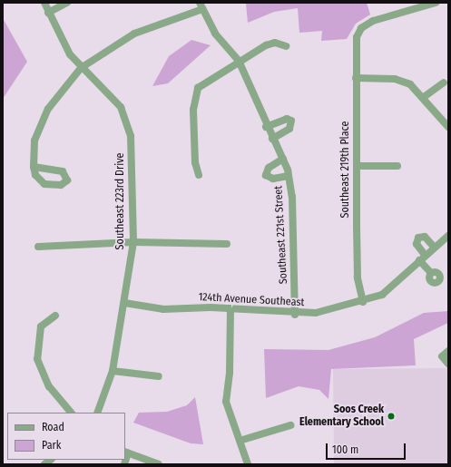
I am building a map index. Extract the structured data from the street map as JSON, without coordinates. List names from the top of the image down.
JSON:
{
  "streets": {
    "street": [
      "Southeast 219th Place",
      "Southeast 223rd Drive",
      "Southeast 221st Street",
      "124th Avenue Southeast"
    ]
  },
  "crossings": [
    ["Southeast 219th Place", "124th Avenue Southeast"],
    ["Southeast 223rd Drive", "124th Avenue Southeast"],
    ["Southeast 221st Street", "124th Avenue Southeast"]
  ],
  "places": ["Soos Creek Elementary School"],
  "legend": ["Road", "Park"],
  "scale_bar": "100 m"
}
